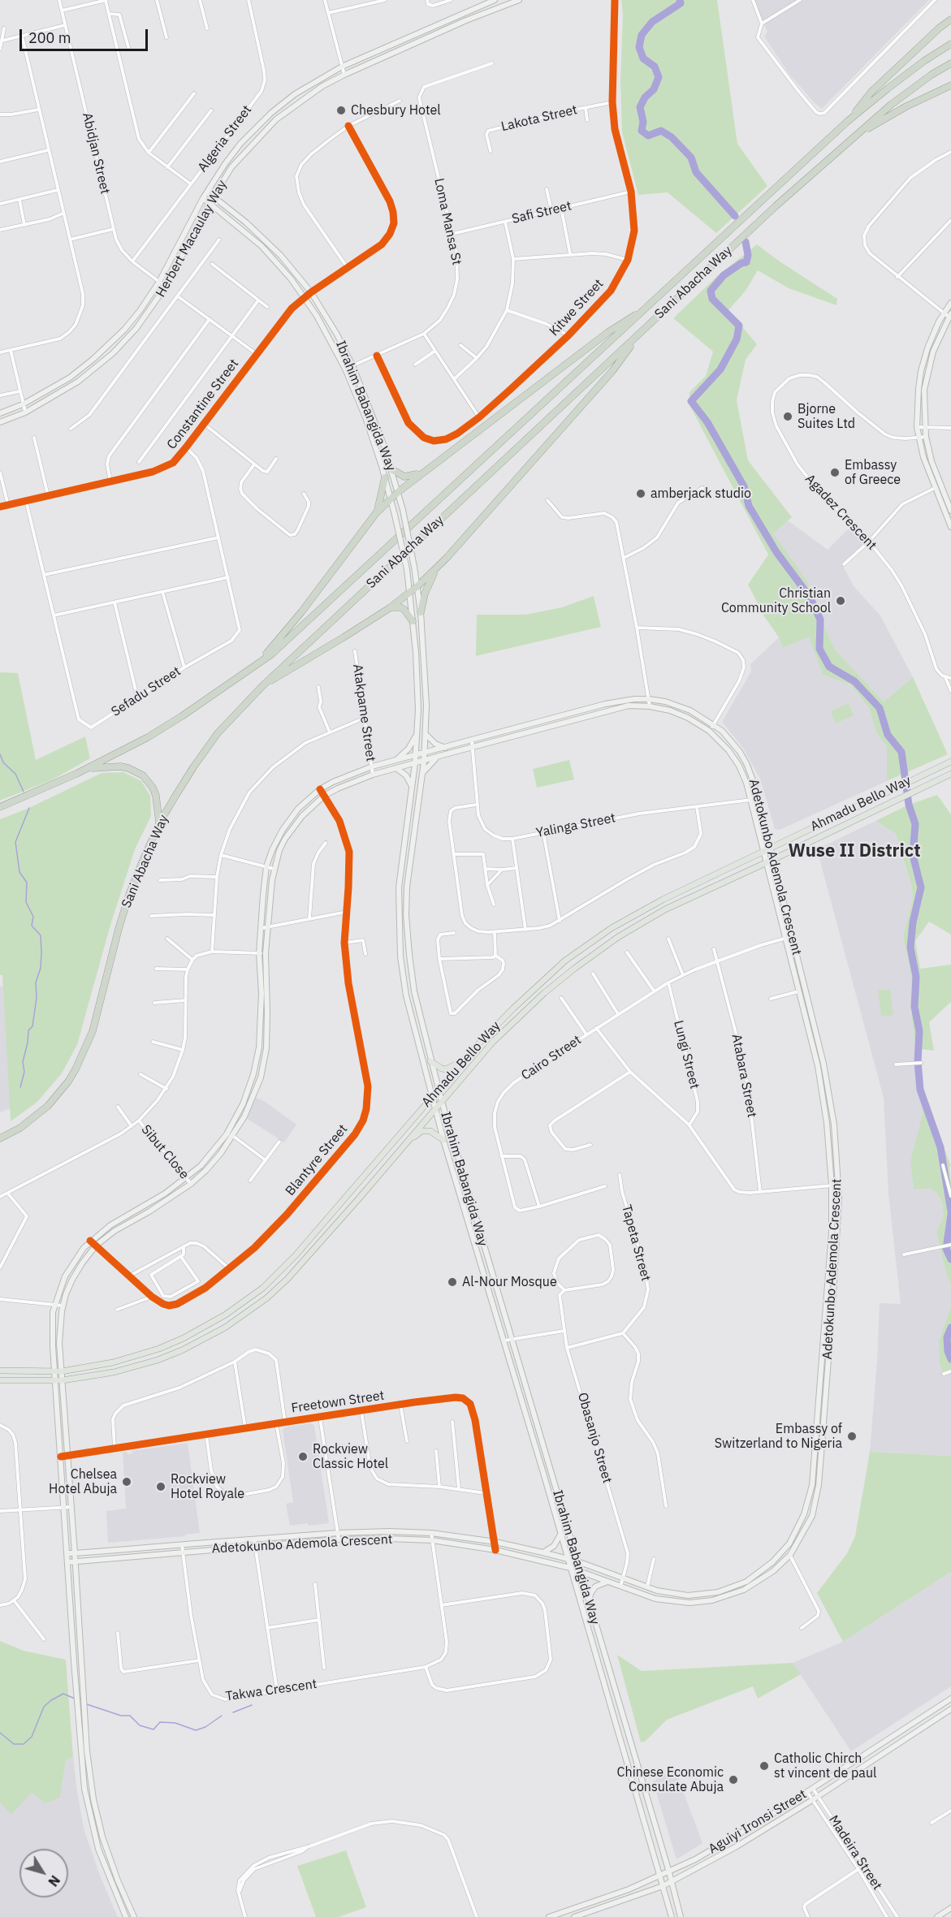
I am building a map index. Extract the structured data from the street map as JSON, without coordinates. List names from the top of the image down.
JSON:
{
  "streets": {
    "highway": ["Sani Abacha Way"],
    "main road": [
      "Herbert Macaulay Way",
      "Ibrahim Babangida Way",
      "Ahmadu Bello Way",
      "Adetokunbo Ademola Crescent",
      "Aguiyi Ironsi Street"
    ],
    "street": [
      "Lakota Street",
      "Algeria Street",
      "Abidjan Street",
      "Safi Street",
      "Loma Mansa St",
      "Kitwe Street",
      "Constantine Street",
      "Agadez Crescent",
      "Sefadu Street",
      "Atakpame Street",
      "Yalinga Street",
      "Lungi Street",
      "Cairo Street",
      "Atabara Street",
      "Sibut Close",
      "Blantyre Street",
      "Tapeta Street",
      "Freetown Street",
      "Obasanjo Street",
      "Takwa Crescent",
      "Madeira Street"
    ]
  },
  "crossings": [
    ["Lakota Street", "Kitwe Street"],
    ["Algeria Street", "Abidjan Street"],
    ["Abidjan Street", "Herbert Macaulay Way"],
    ["Safi Street", "Loma Mansa St"],
    ["Safi Street", "Kitwe Street"],
    ["Loma Mansa St", "Kitwe Street"],
    ["Loma Mansa St", "Ibrahim Babangida Way"],
    ["Herbert Macaulay Way", "Ibrahim Babangida Way"],
    ["Constantine Street", "Ibrahim Babangida Way"],
    ["Constantine Street", "Sefadu Street"],
    ["Ibrahim Babangida Way", "Ahmadu Bello Way"],
    ["Ibrahim Babangida Way", "Adetokunbo Ademola Crescent"],
    ["Ibrahim Babangida Way", "Aguiyi Ironsi Street"],
    ["Atakpame Street", "Adetokunbo Ademola Crescent"],
    ["Ahmadu Bello Way", "Adetokunbo Ademola Crescent"],
    ["Yalinga Street", "Adetokunbo Ademola Crescent"],
    ["Adetokunbo Ademola Crescent", "Cairo Street"],
    ["Adetokunbo Ademola Crescent", "Sibut Close"],
    ["Adetokunbo Ademola Crescent", "Blantyre Street"],
    ["Adetokunbo Ademola Crescent", "Freetown Street"],
    ["Adetokunbo Ademola Crescent", "Obasanjo Street"],
    ["Adetokunbo Ademola Crescent", "Takwa Crescent"],
    ["Lungi Street", "Cairo Street"],
    ["Cairo Street", "Atabara Street"],
    ["Aguiyi Ironsi Street", "Madeira Street"]
  ],
  "districts": ["Wuse II District"],
  "places": [
    "Chesbury Hotel",
    "Bjorne Suites Ltd",
    "Embassy of Greece",
    "amberjack studio",
    "Christian Community School",
    "Al-Nour Mosque",
    "Embassy of Switzerland to Nigeria",
    "Rockview Classic Hotel",
    "Chelsea Hotel Abuja",
    "Rockview Hotel Royale",
    "Catholic Chirch st vincent de paul",
    "Chinese Economic Consulate Abuja"
  ],
  "scale_bar": "200 m",
  "north": "bottom right"
}
